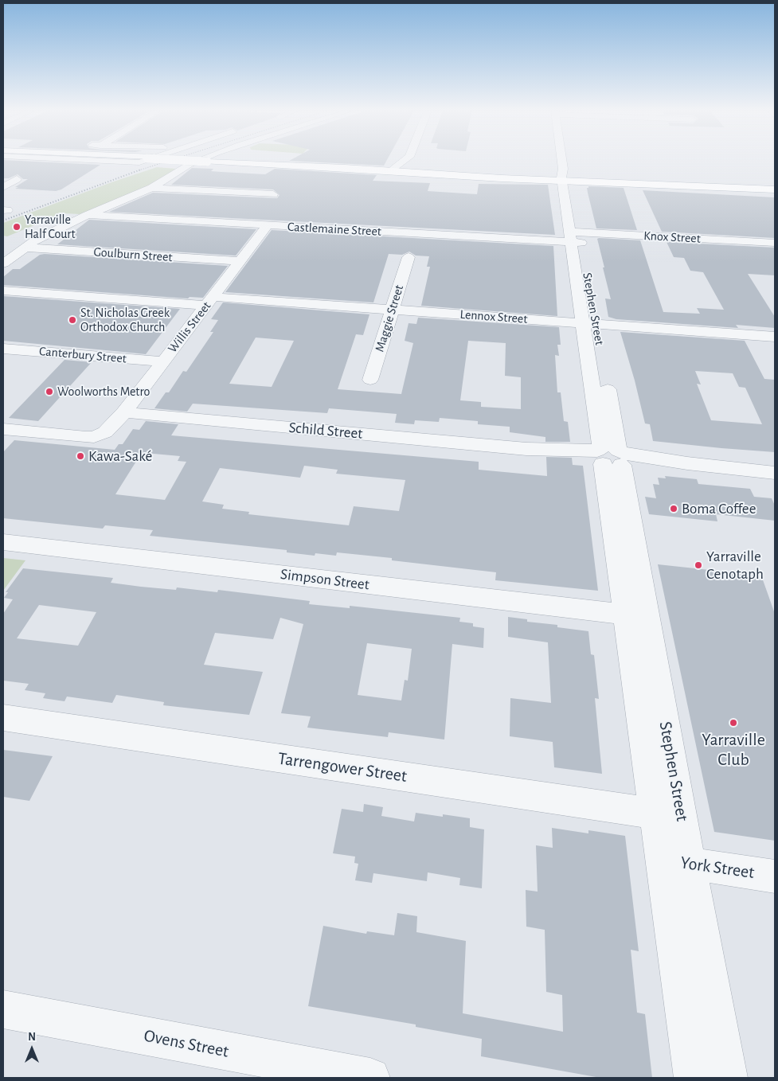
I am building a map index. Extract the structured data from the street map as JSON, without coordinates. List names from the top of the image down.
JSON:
{
  "streets": {
    "street": [
      "Castlemaine Street",
      "Knox Street",
      "Goulburn Street",
      "Stephen Street",
      "Lennox Street",
      "Maggie Street",
      "Willis Street",
      "Canterbury Street",
      "Schild Street",
      "Simpson Street",
      "Tarrengower Street",
      "York Street",
      "Ovens Street"
    ]
  },
  "crossings": [
    ["Castlemaine Street", "Knox Street"],
    ["Castlemaine Street", "Stephen Street"],
    ["Castlemaine Street", "Willis Street"],
    ["Knox Street", "Stephen Street"],
    ["Goulburn Street", "Willis Street"],
    ["Stephen Street", "Lennox Street"],
    ["Stephen Street", "Schild Street"],
    ["Stephen Street", "Simpson Street"],
    ["Stephen Street", "Tarrengower Street"],
    ["Stephen Street", "York Street"],
    ["Lennox Street", "Maggie Street"],
    ["Lennox Street", "Willis Street"],
    ["Willis Street", "Canterbury Street"],
    ["Willis Street", "Schild Street"]
  ],
  "places": [
    "Yarraville Half Court",
    "St. Nicholas Greek Orthodox Church",
    "Woolworths Metro",
    "Kawa-Saké",
    "Boma Coffee",
    "Yarraville Cenotaph",
    "Yarraville Club"
  ],
  "north": "top"
}
